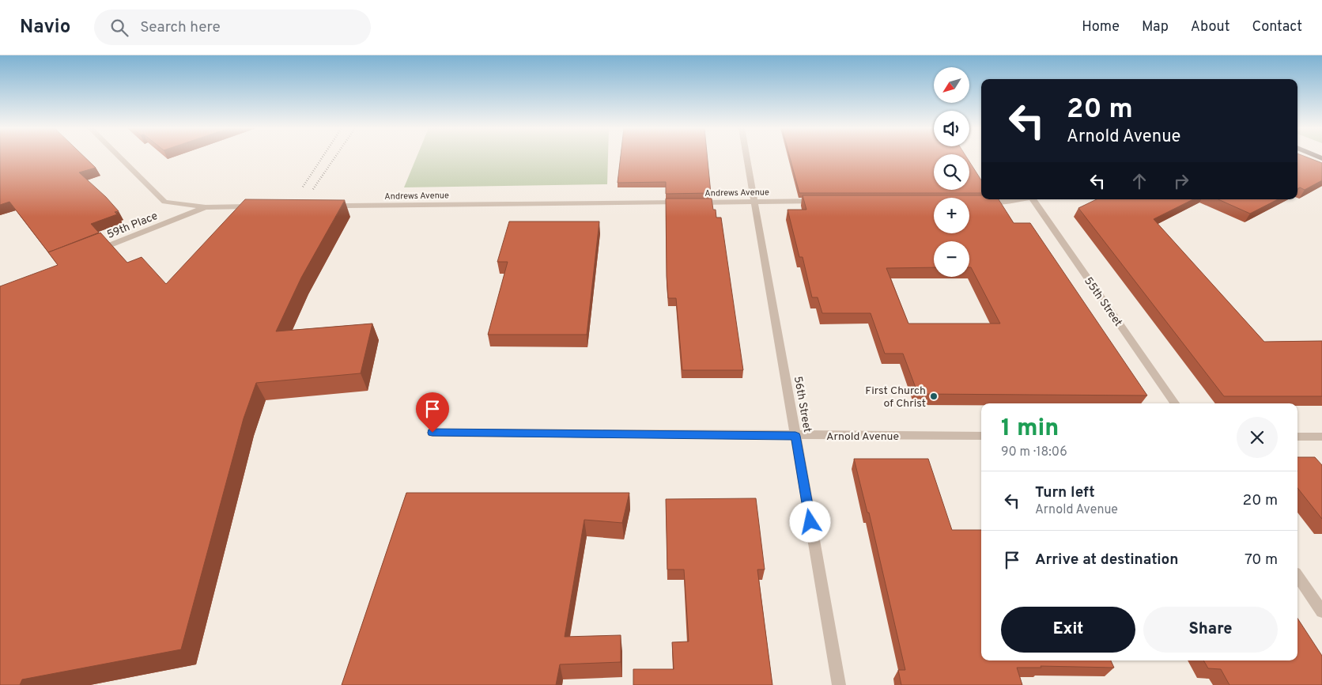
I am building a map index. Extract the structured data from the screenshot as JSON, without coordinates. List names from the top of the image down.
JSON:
{
  "streets": {
    "street": [
      "Andrews Avenue",
      "59th Place",
      "55th Street",
      "56th Street",
      "Arnold Avenue"
    ]
  },
  "crossings": [
    ["Andrews Avenue", "56th Street"],
    ["56th Street", "Arnold Avenue"]
  ],
  "places": ["First Church of Christ"],
  "north": "bottom left",
  "page": {
    "header": "Navio",
    "search": "Search here",
    "nav": [
      "Home",
      "Map",
      "About",
      "Contact"
    ],
    "map_buttons": ["+", "−"],
    "turn": ["20 m", "Arnold Avenue"],
    "heading": ["1 min", "90 m · 18:06"],
    "list": [
      {
        "name": "Turn left",
        "note": "Arnold Avenue",
        "value": "20 m"
      },
      {
        "name": "Arrive at destination",
        "value": "70 m"
      }
    ],
    "buttons": ["Exit", "Share"]
  }
}
